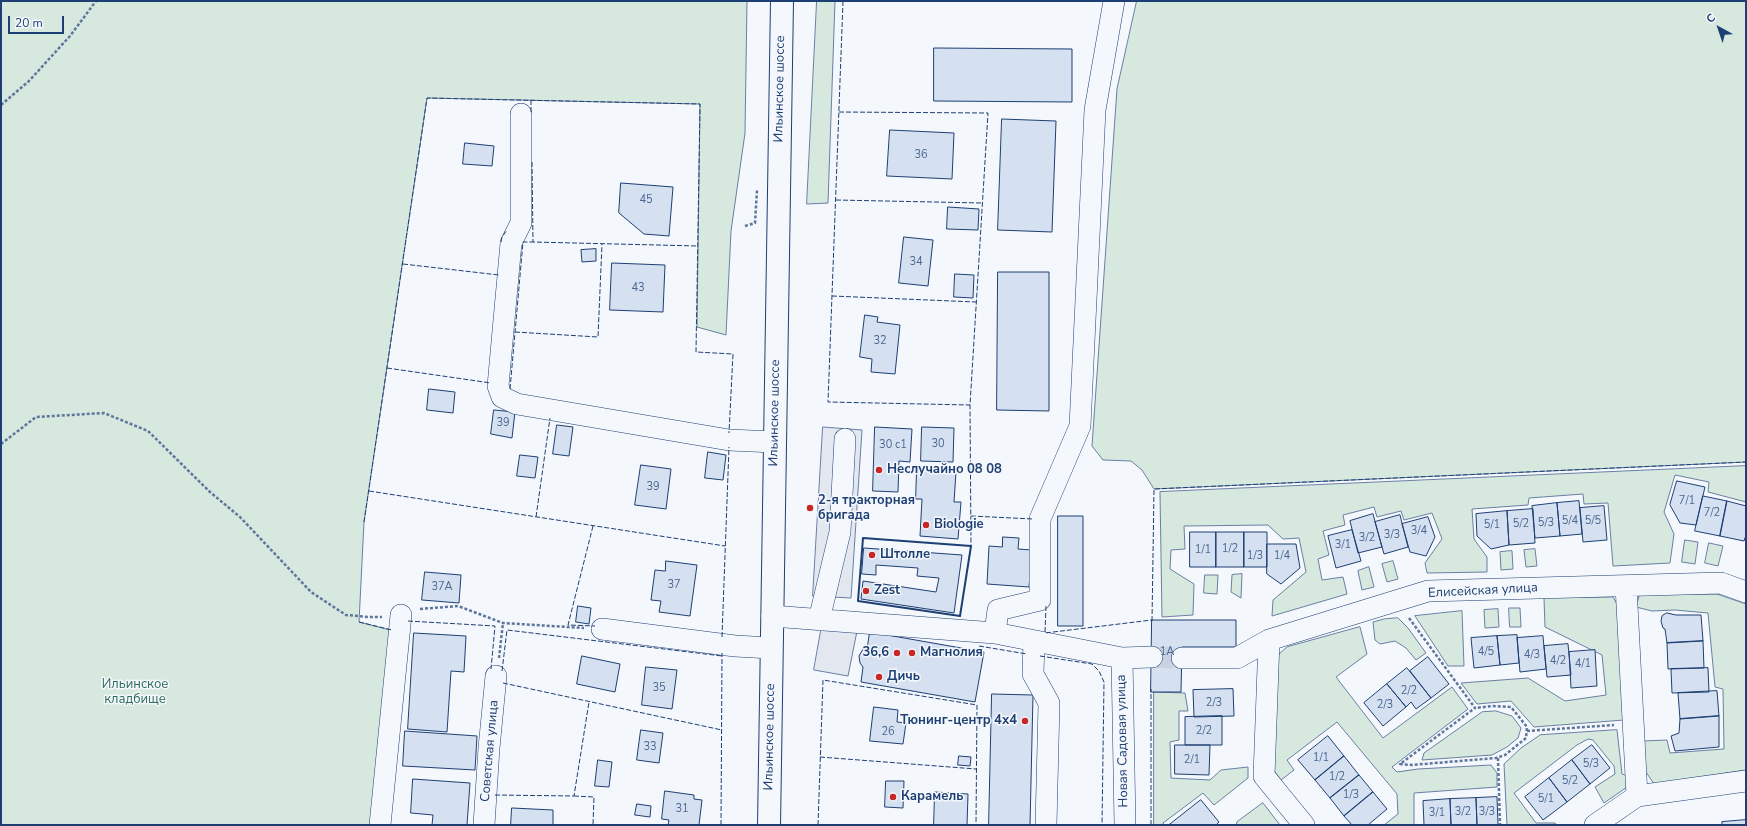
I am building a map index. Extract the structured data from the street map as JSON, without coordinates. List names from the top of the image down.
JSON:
{
  "streets": {
    "main road": ["Ильинское шоссе"],
    "street": ["Елисейская улица", "Новая Садовая улица", "Советская улица"]
  },
  "parks": ["Ильинское кладбище"],
  "places": [
    "Неслучайно 08 08",
    "2-я тракторная бригада",
    "Biologie",
    "Штолле",
    "Zest",
    "36,6",
    "Магнолия",
    "Дичь",
    "Тюнинг-центр 4х4",
    "Карамель"
  ],
  "house_numbers": [
    "36",
    "45",
    "34",
    "43",
    "32",
    "39",
    "30",
    "30 с1",
    "39",
    "7/1",
    "7/2",
    "5/4",
    "5/5",
    "5/3",
    "5/2",
    "5/1",
    "3/4",
    "3/3",
    "3/2",
    "3/1",
    "1/2",
    "1/1",
    "1/3",
    "1/4",
    "37",
    "37А",
    "1А",
    "4/5",
    "4/3",
    "4/2",
    "4/1",
    "35",
    "2/2",
    "2/3",
    "2/3",
    "2/2",
    "26",
    "33",
    "1/1",
    "2/1",
    "5/3",
    "1/2",
    "5/2",
    "1/3",
    "5/1",
    "31",
    "3/2",
    "3/3",
    "3/1"
  ],
  "scale_bar": "20 m",
  "north": "top left"
}
